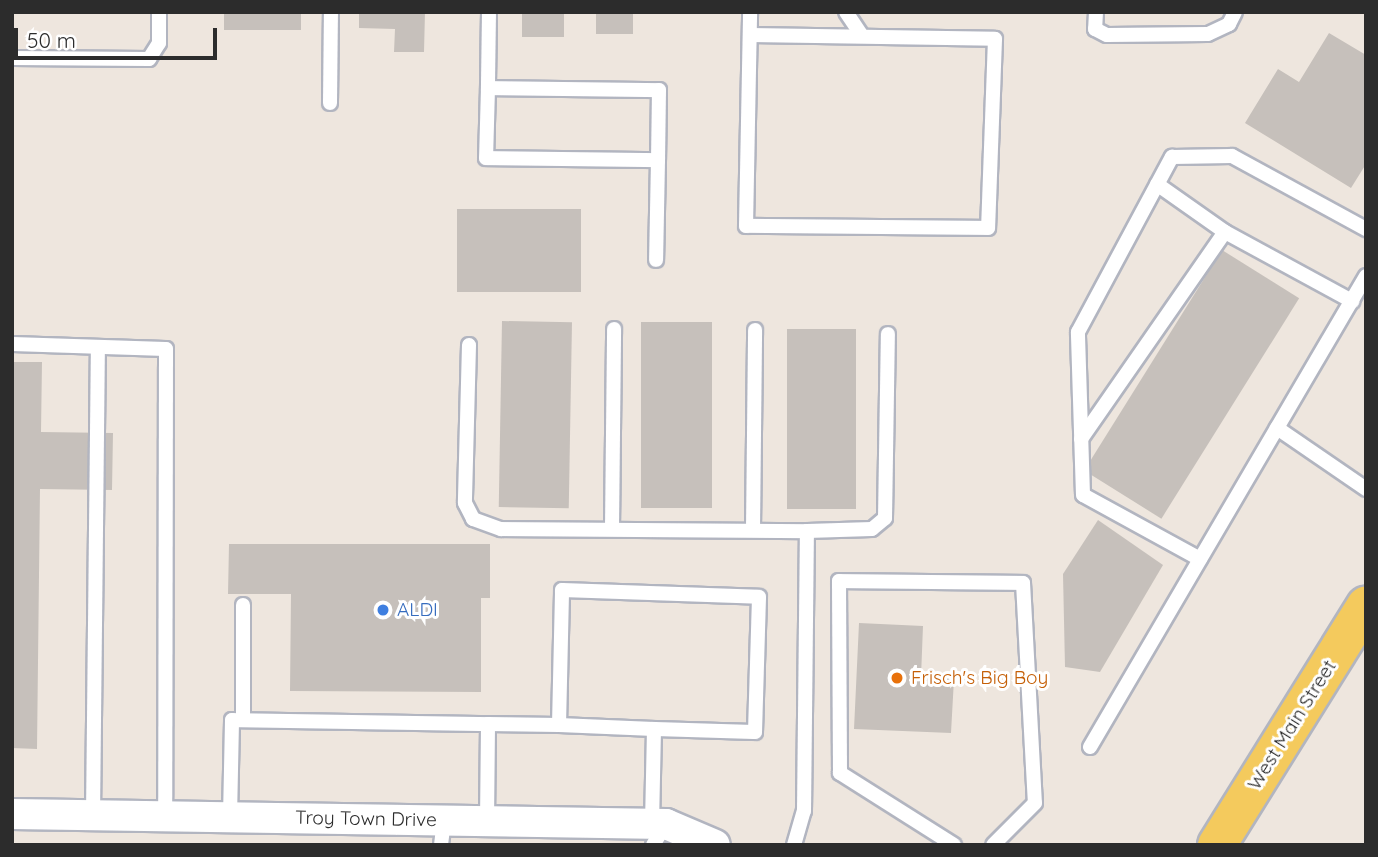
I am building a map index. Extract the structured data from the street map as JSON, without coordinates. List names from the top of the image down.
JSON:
{
  "streets": {
    "main road": ["West Main Street"],
    "street": ["Troy Town Drive"]
  },
  "places": ["ALDI", "Frisch's Big Boy"],
  "scale_bar": "50 m"
}
